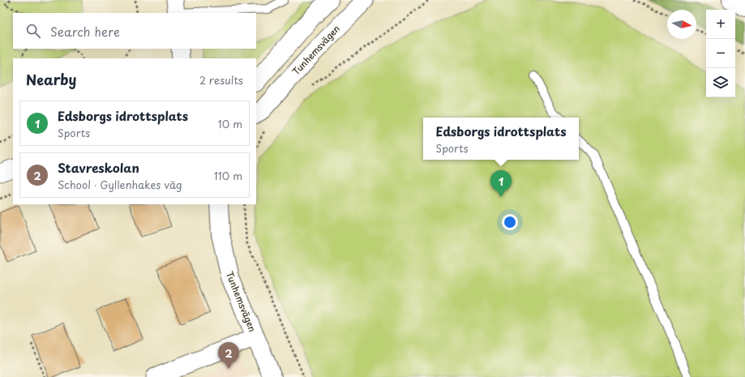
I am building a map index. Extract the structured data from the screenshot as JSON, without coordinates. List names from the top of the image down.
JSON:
{
  "streets": {
    "main road": ["Tunhemsvägen"]
  },
  "north": "right",
  "page": {
    "map_buttons": ["+", "−"],
    "search": "Search here",
    "heading": ["Nearby", "2 results"],
    "list": [
      {
        "mark": "1",
        "name": "Edsborgs idrottsplats",
        "note": "Sports",
        "value": "10 m"
      },
      {
        "mark": "2",
        "name": "Stavreskolan",
        "note": "School · Gyllenhakes väg",
        "value": "110 m"
      }
    ],
    "popup": ["Edsborgs idrottsplats", "Sports"],
    "pins": ["1", "2"]
  }
}
